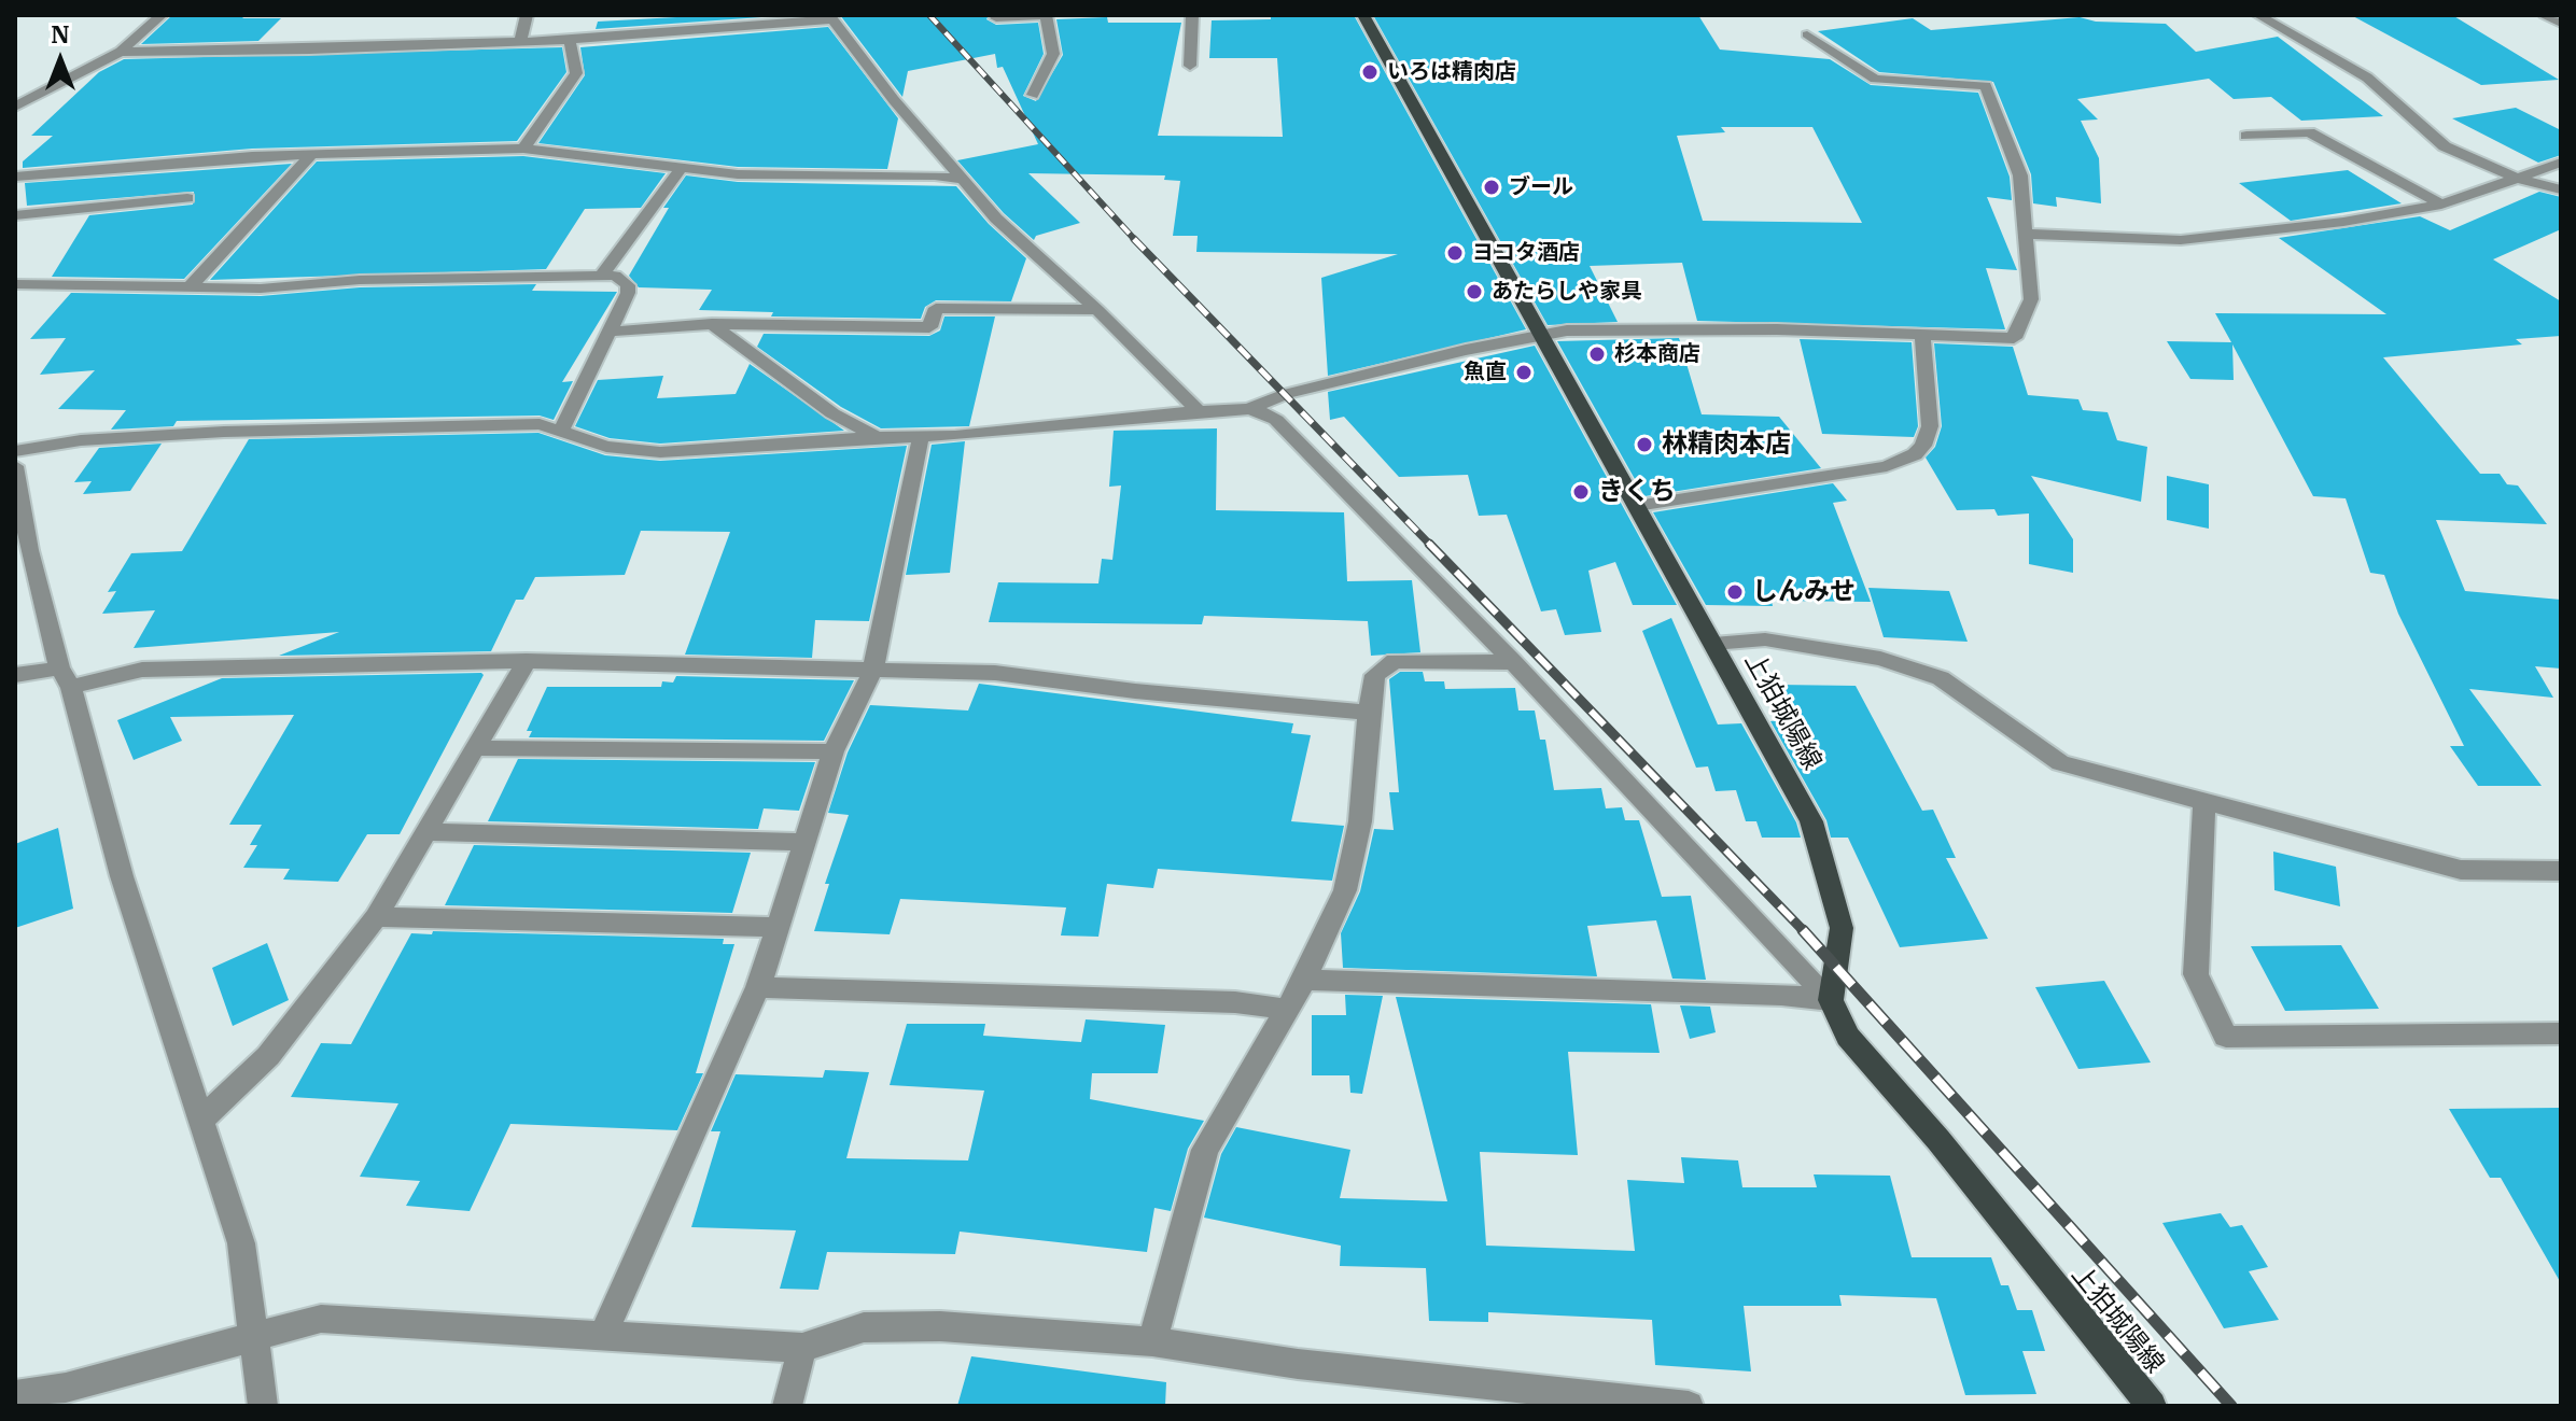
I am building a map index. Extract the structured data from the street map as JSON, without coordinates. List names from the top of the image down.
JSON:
{
  "streets": {
    "main road": ["上狛城陽線"]
  },
  "places": [
    "いろは精肉店",
    "ブール",
    "ヨコタ酒店",
    "あたらしや家具",
    "杉本商店",
    "魚直",
    "林精肉本店",
    "きくち",
    "しんみせ"
  ],
  "north": "top"
}
